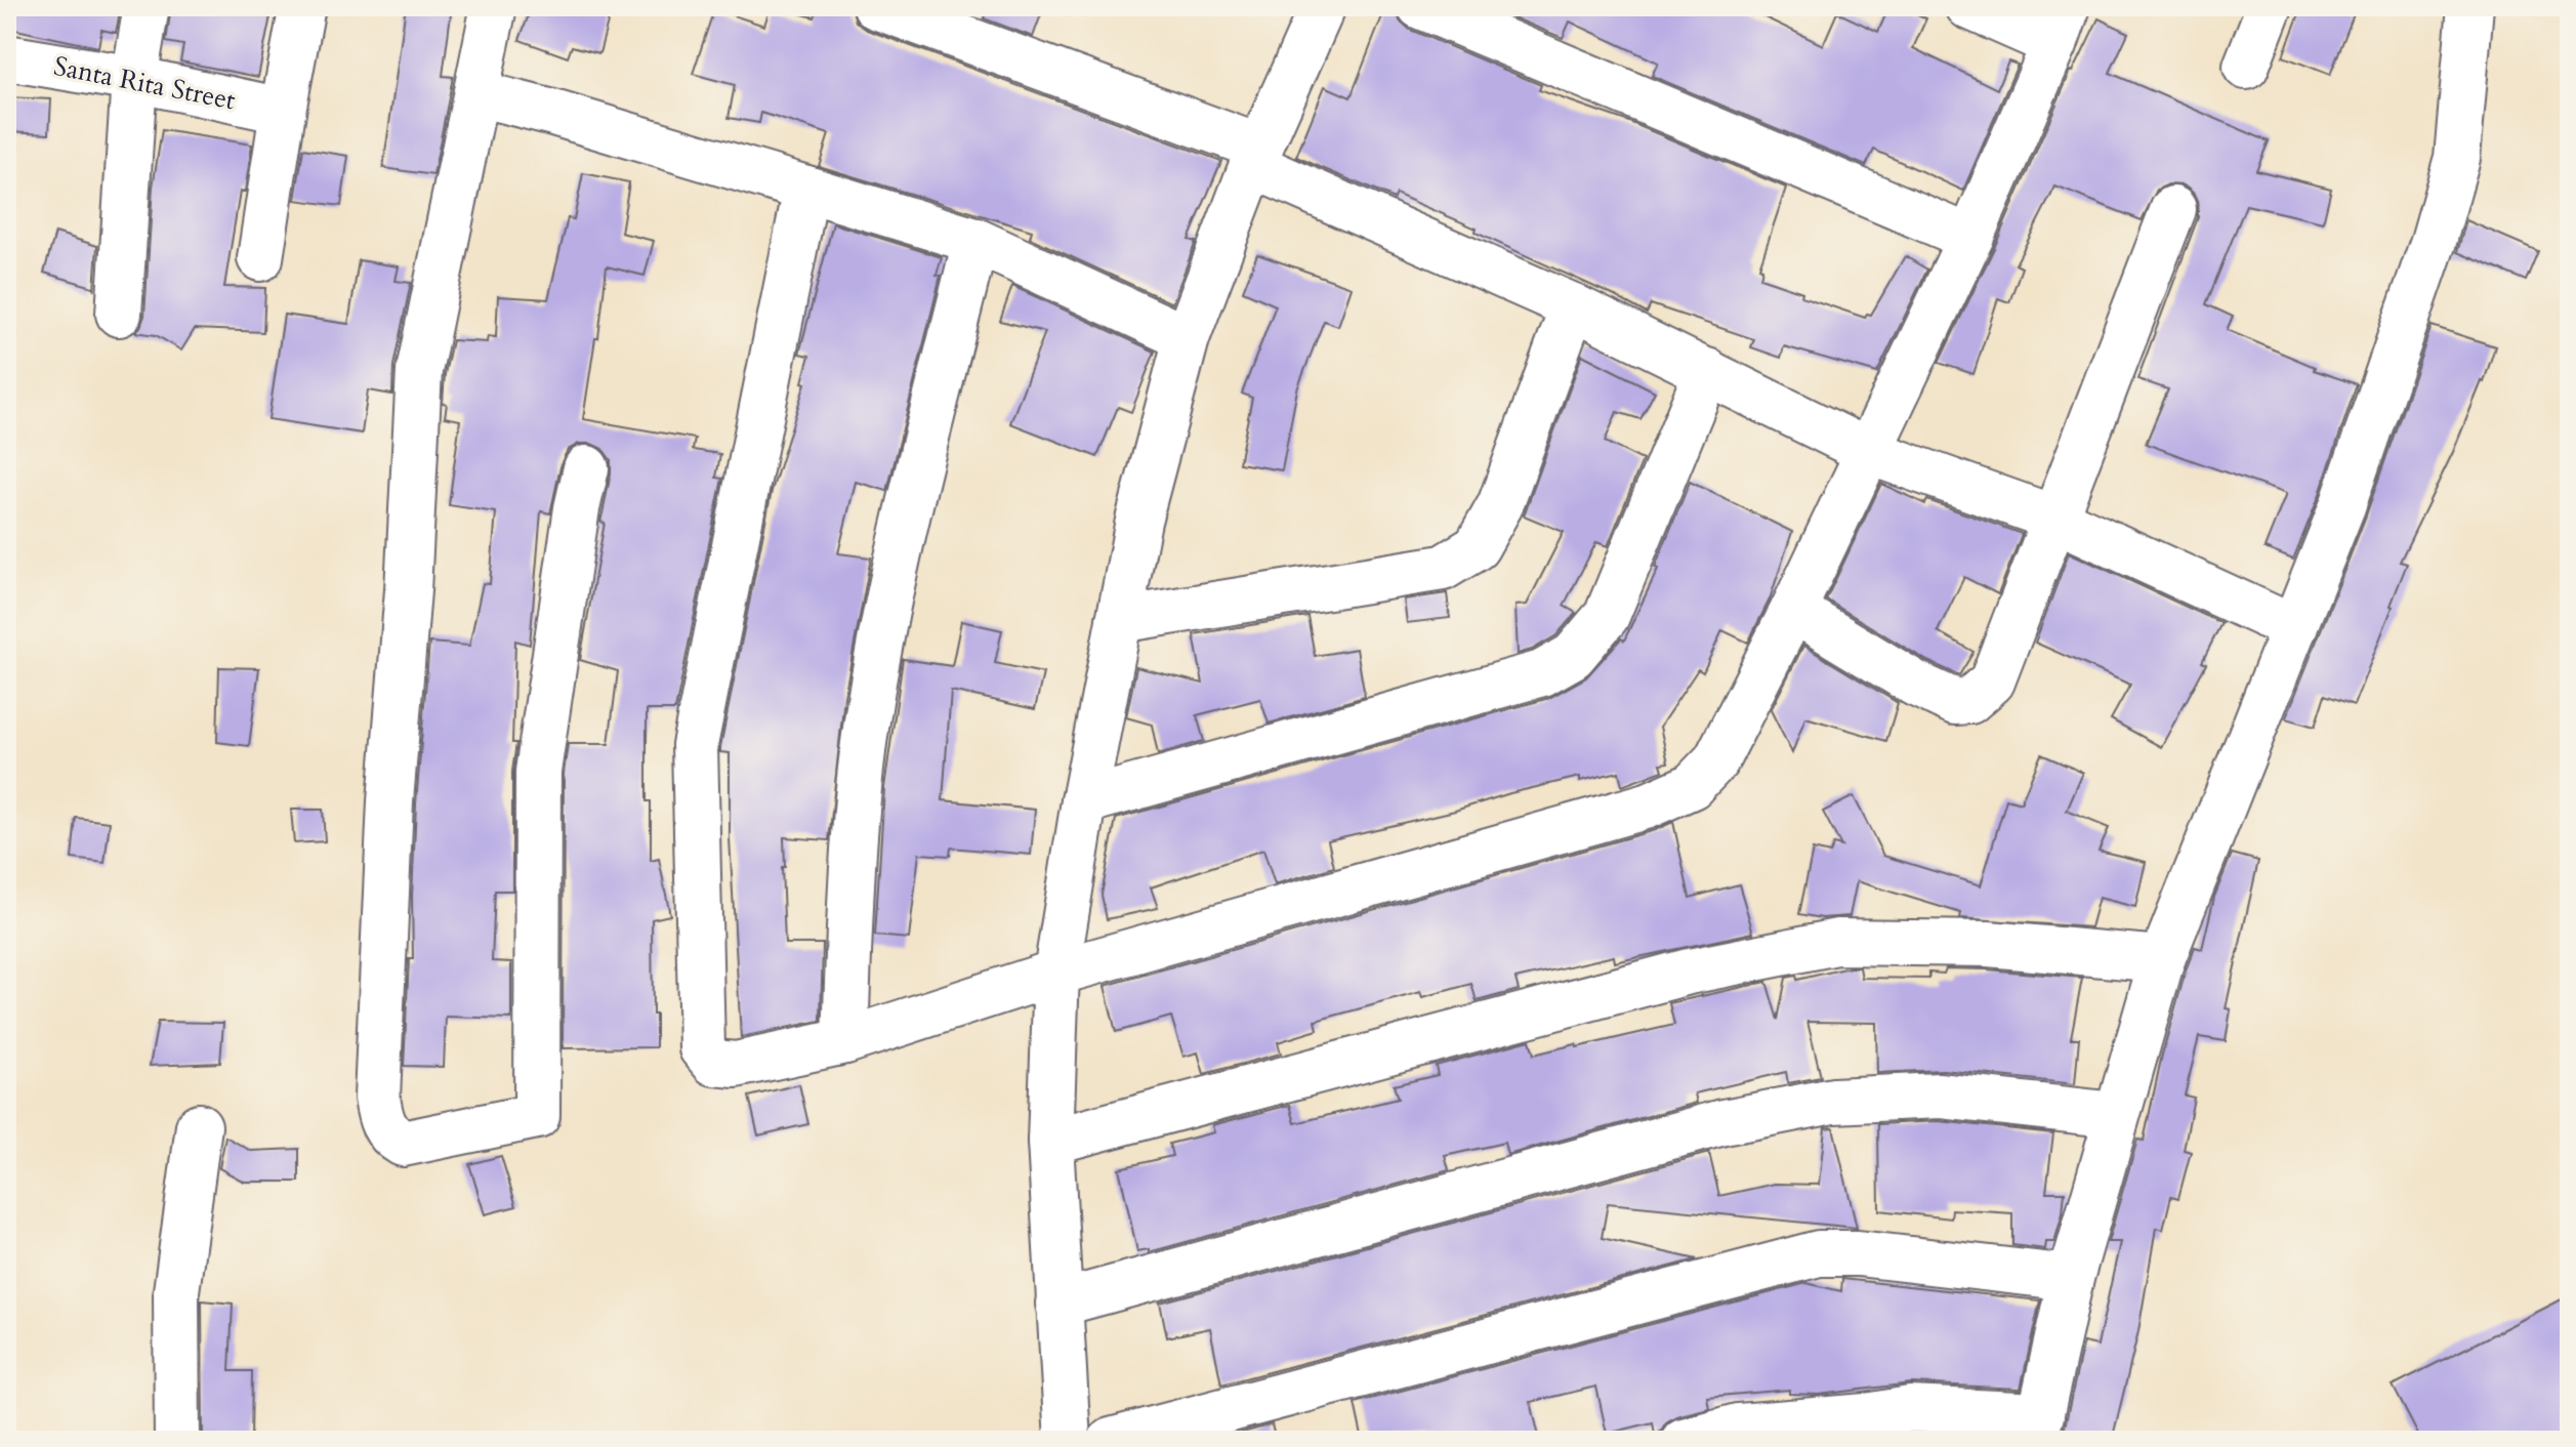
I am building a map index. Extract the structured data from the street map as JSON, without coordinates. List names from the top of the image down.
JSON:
{
  "streets": {
    "street": ["Santa Rita Street"]
  }
}
